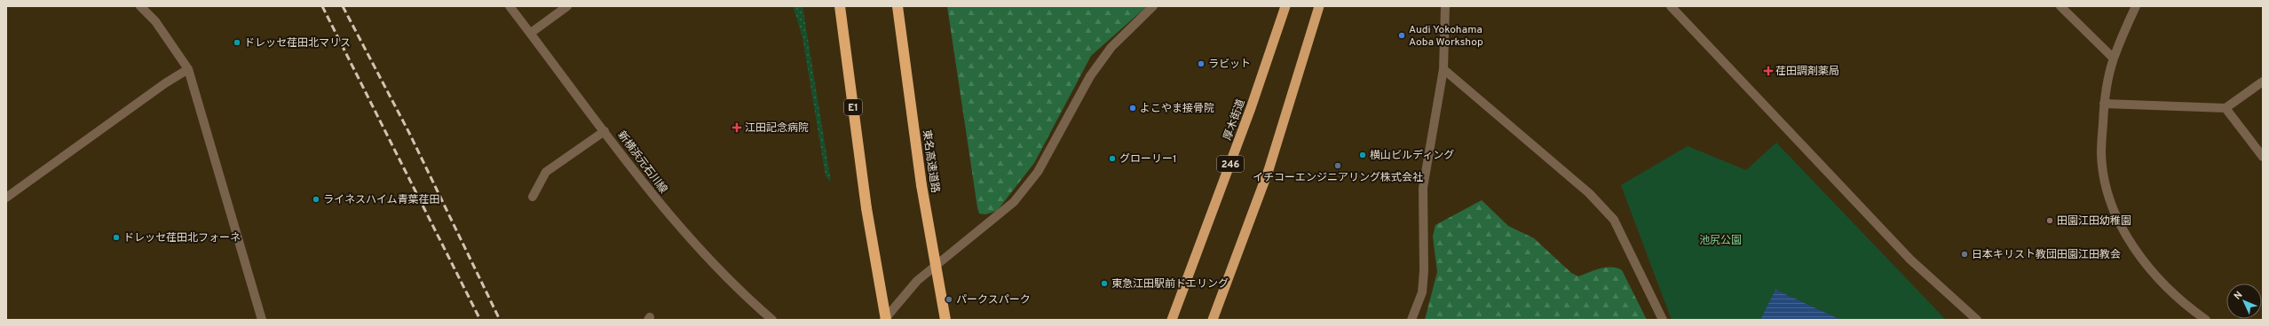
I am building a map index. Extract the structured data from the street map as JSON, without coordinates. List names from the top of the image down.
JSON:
{
  "streets": {
    "highway": [
      "E1",
      "厚木街道",
      "東名高速道路",
      "246"
    ],
    "street": ["新横浜元石川線"]
  },
  "parks": ["池尻公園"],
  "places": {
    "other": [
      "Audi Yokohama Aoba Workshop",
      "ドレッセ荏田北マリス",
      "ラビット",
      "よこやま接骨院",
      "横山ビルディング",
      "グローリー1",
      "イチコーエンジニアリング株式会社",
      "ライネスハイム青葉荏田",
      "田園江田幼稚園",
      "ドレッセ荏田北フォーネ",
      "日本キリスト教団田園江田教会",
      "東急江田駅前ドエリング",
      "パークスパーク"
    ],
    "health": ["荏田調剤薬局", "江田記念病院"]
  },
  "north": "top left"
}
